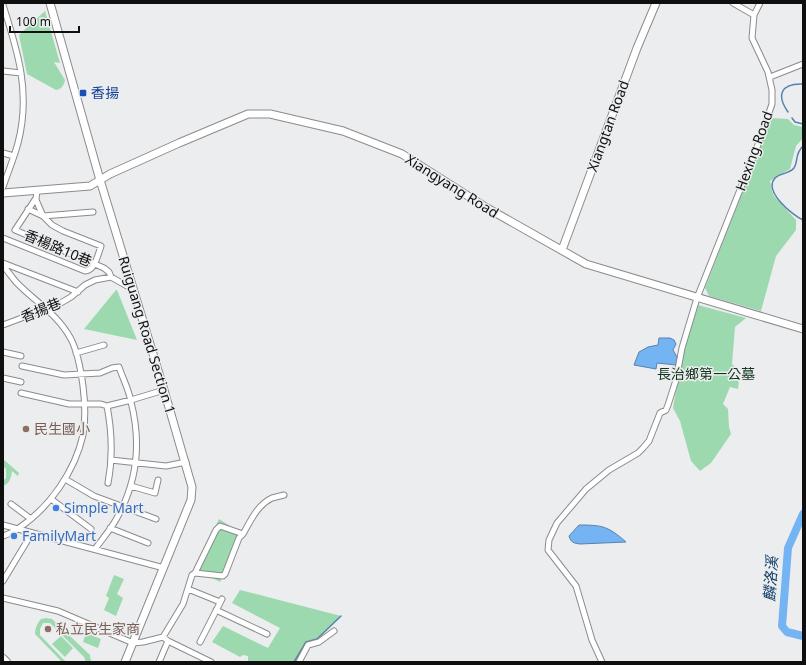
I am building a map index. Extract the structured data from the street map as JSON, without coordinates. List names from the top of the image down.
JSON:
{
  "streets": {
    "street": [
      "Xiangtan Road",
      "Hexing Road",
      "Xiangyang Road",
      "香楊路10巷",
      "香揚巷",
      "Ruiguang Road Section 1"
    ]
  },
  "crossings": [
    ["Xiangtan Road", "Xiangyang Road"],
    ["Hexing Road", "Xiangyang Road"],
    ["Xiangyang Road", "香楊路10巷"],
    ["Xiangyang Road", "Ruiguang Road Section 1"],
    ["香楊路10巷", "香揚巷"],
    ["香楊路10巷", "Ruiguang Road Section 1"]
  ],
  "water": ["麟洛溪"],
  "parks": ["長治鄉第一公墓"],
  "places": {
    "transit": ["香揚"],
    "other": [
      "民生國小",
      "Simple Mart",
      "FamilyMart",
      "私立民生家商"
    ]
  },
  "scale_bar": "100 m"
}
